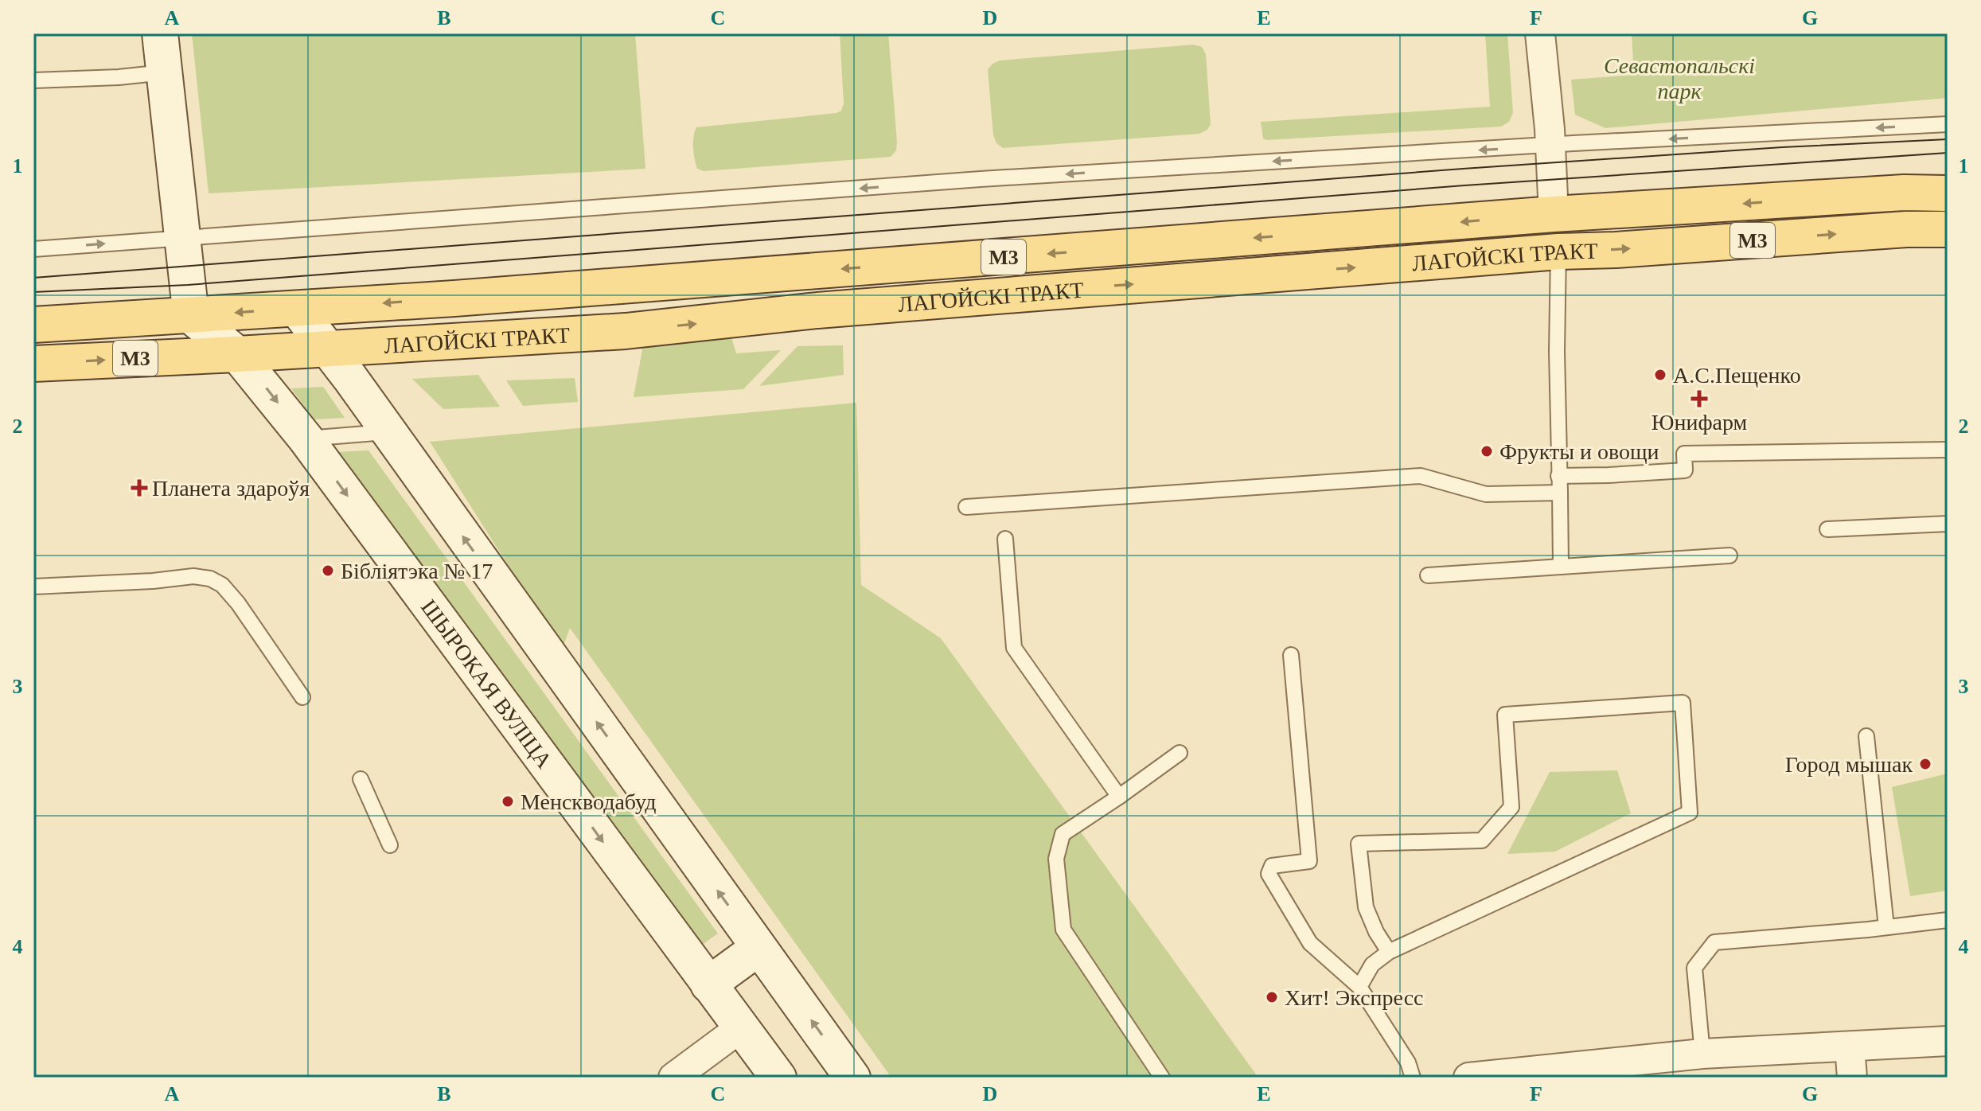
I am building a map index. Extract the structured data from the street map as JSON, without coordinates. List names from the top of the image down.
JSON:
{
  "streets": {
    "main road": ["М3", "ЛАГОЙСКІ ТРАКТ", "ШЫРОКАЯ ВУЛІЦА"]
  },
  "crossings": [
    ["ЛАГОЙСКІ ТРАКТ", "ШЫРОКАЯ ВУЛІЦА"]
  ],
  "parks": ["Севастопальскі парк"],
  "places": {
    "other": [
      "А.С.Пещенко",
      "Фрукты и овощи",
      "Бібліятэка № 17",
      "Город мышак",
      "Менскводабуд",
      "Хит! Экспресс"
    ],
    "health": ["Юнифарм", "Планета здароўя"]
  },
  "grid": {
    "columns": [
      "A",
      "B",
      "C",
      "D",
      "E",
      "F",
      "G"
    ],
    "rows": [
      "1",
      "2",
      "3",
      "4"
    ]
  }
}
